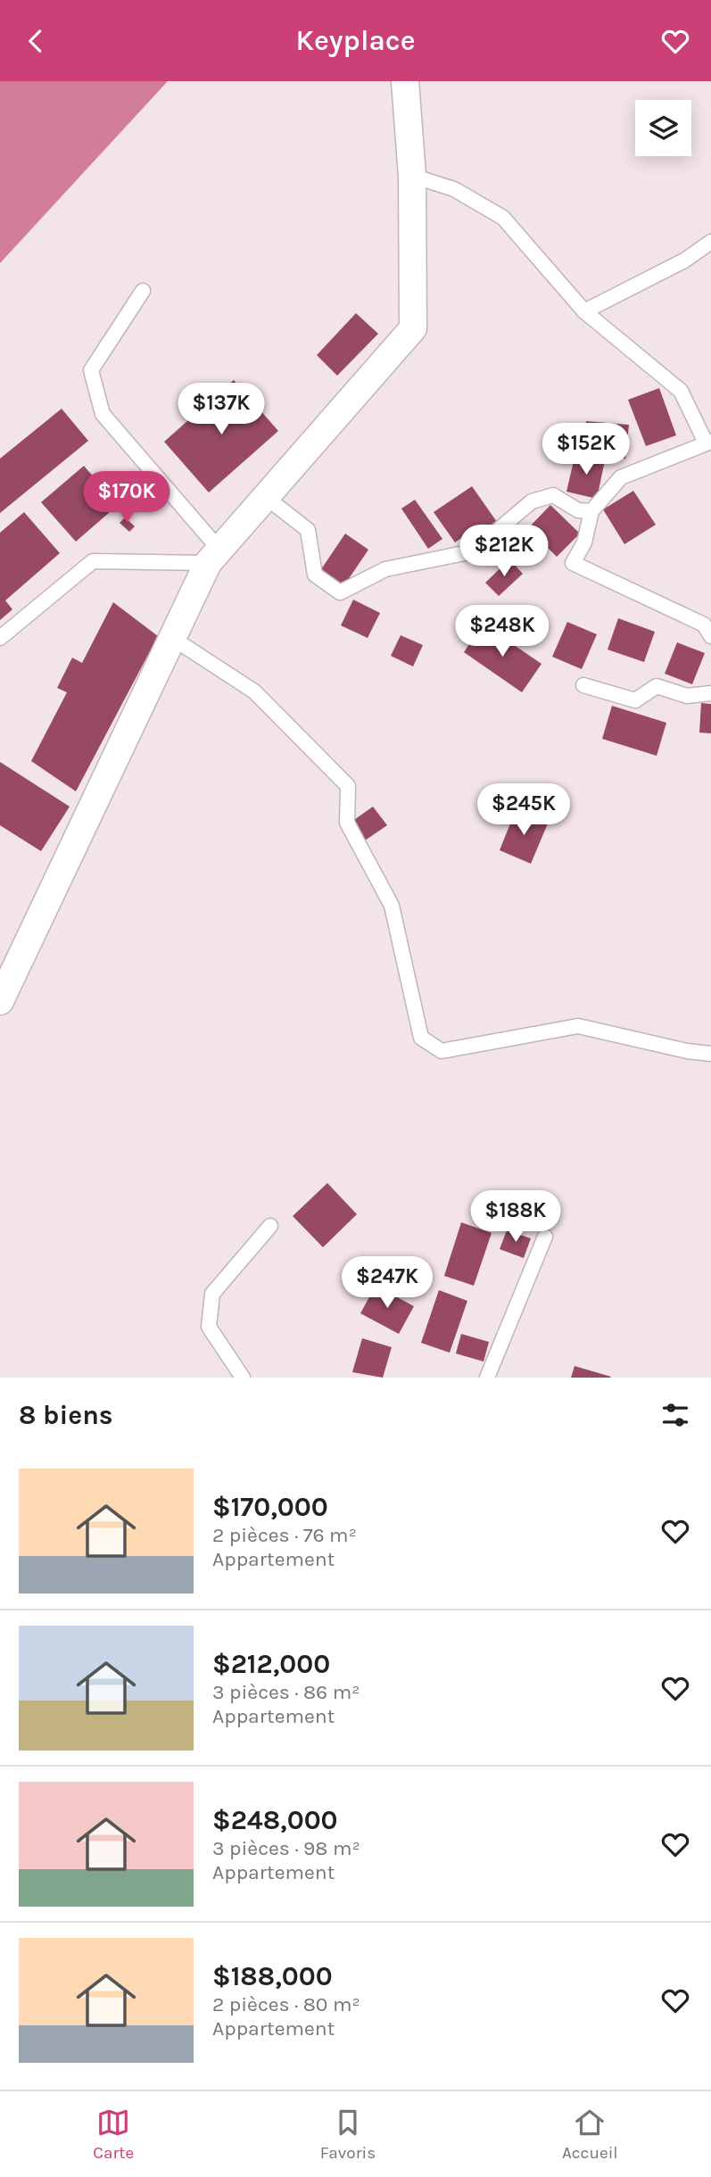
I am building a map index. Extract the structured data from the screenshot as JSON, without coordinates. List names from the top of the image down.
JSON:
{
  "page": {
    "header": "Keyplace",
    "price": [
      "$137K",
      "$152K",
      "$170K",
      "$212K",
      "$248K",
      "$245K",
      "$188K",
      "$247K"
    ],
    "heading": "8 biens",
    "list": [
      {
        "name": "$170,000",
        "note": "2 pièces · 76 m² · Appartement"
      },
      {
        "name": "$212,000",
        "note": "3 pièces · 86 m² · Appartement"
      },
      {
        "name": "$248,000",
        "note": "3 pièces · 98 m² · Appartement"
      },
      {
        "name": "$188,000",
        "note": "2 pièces · 80 m² · Appartement"
      }
    ],
    "tabs": ["Carte", "Favoris", "Accueil"]
  }
}
